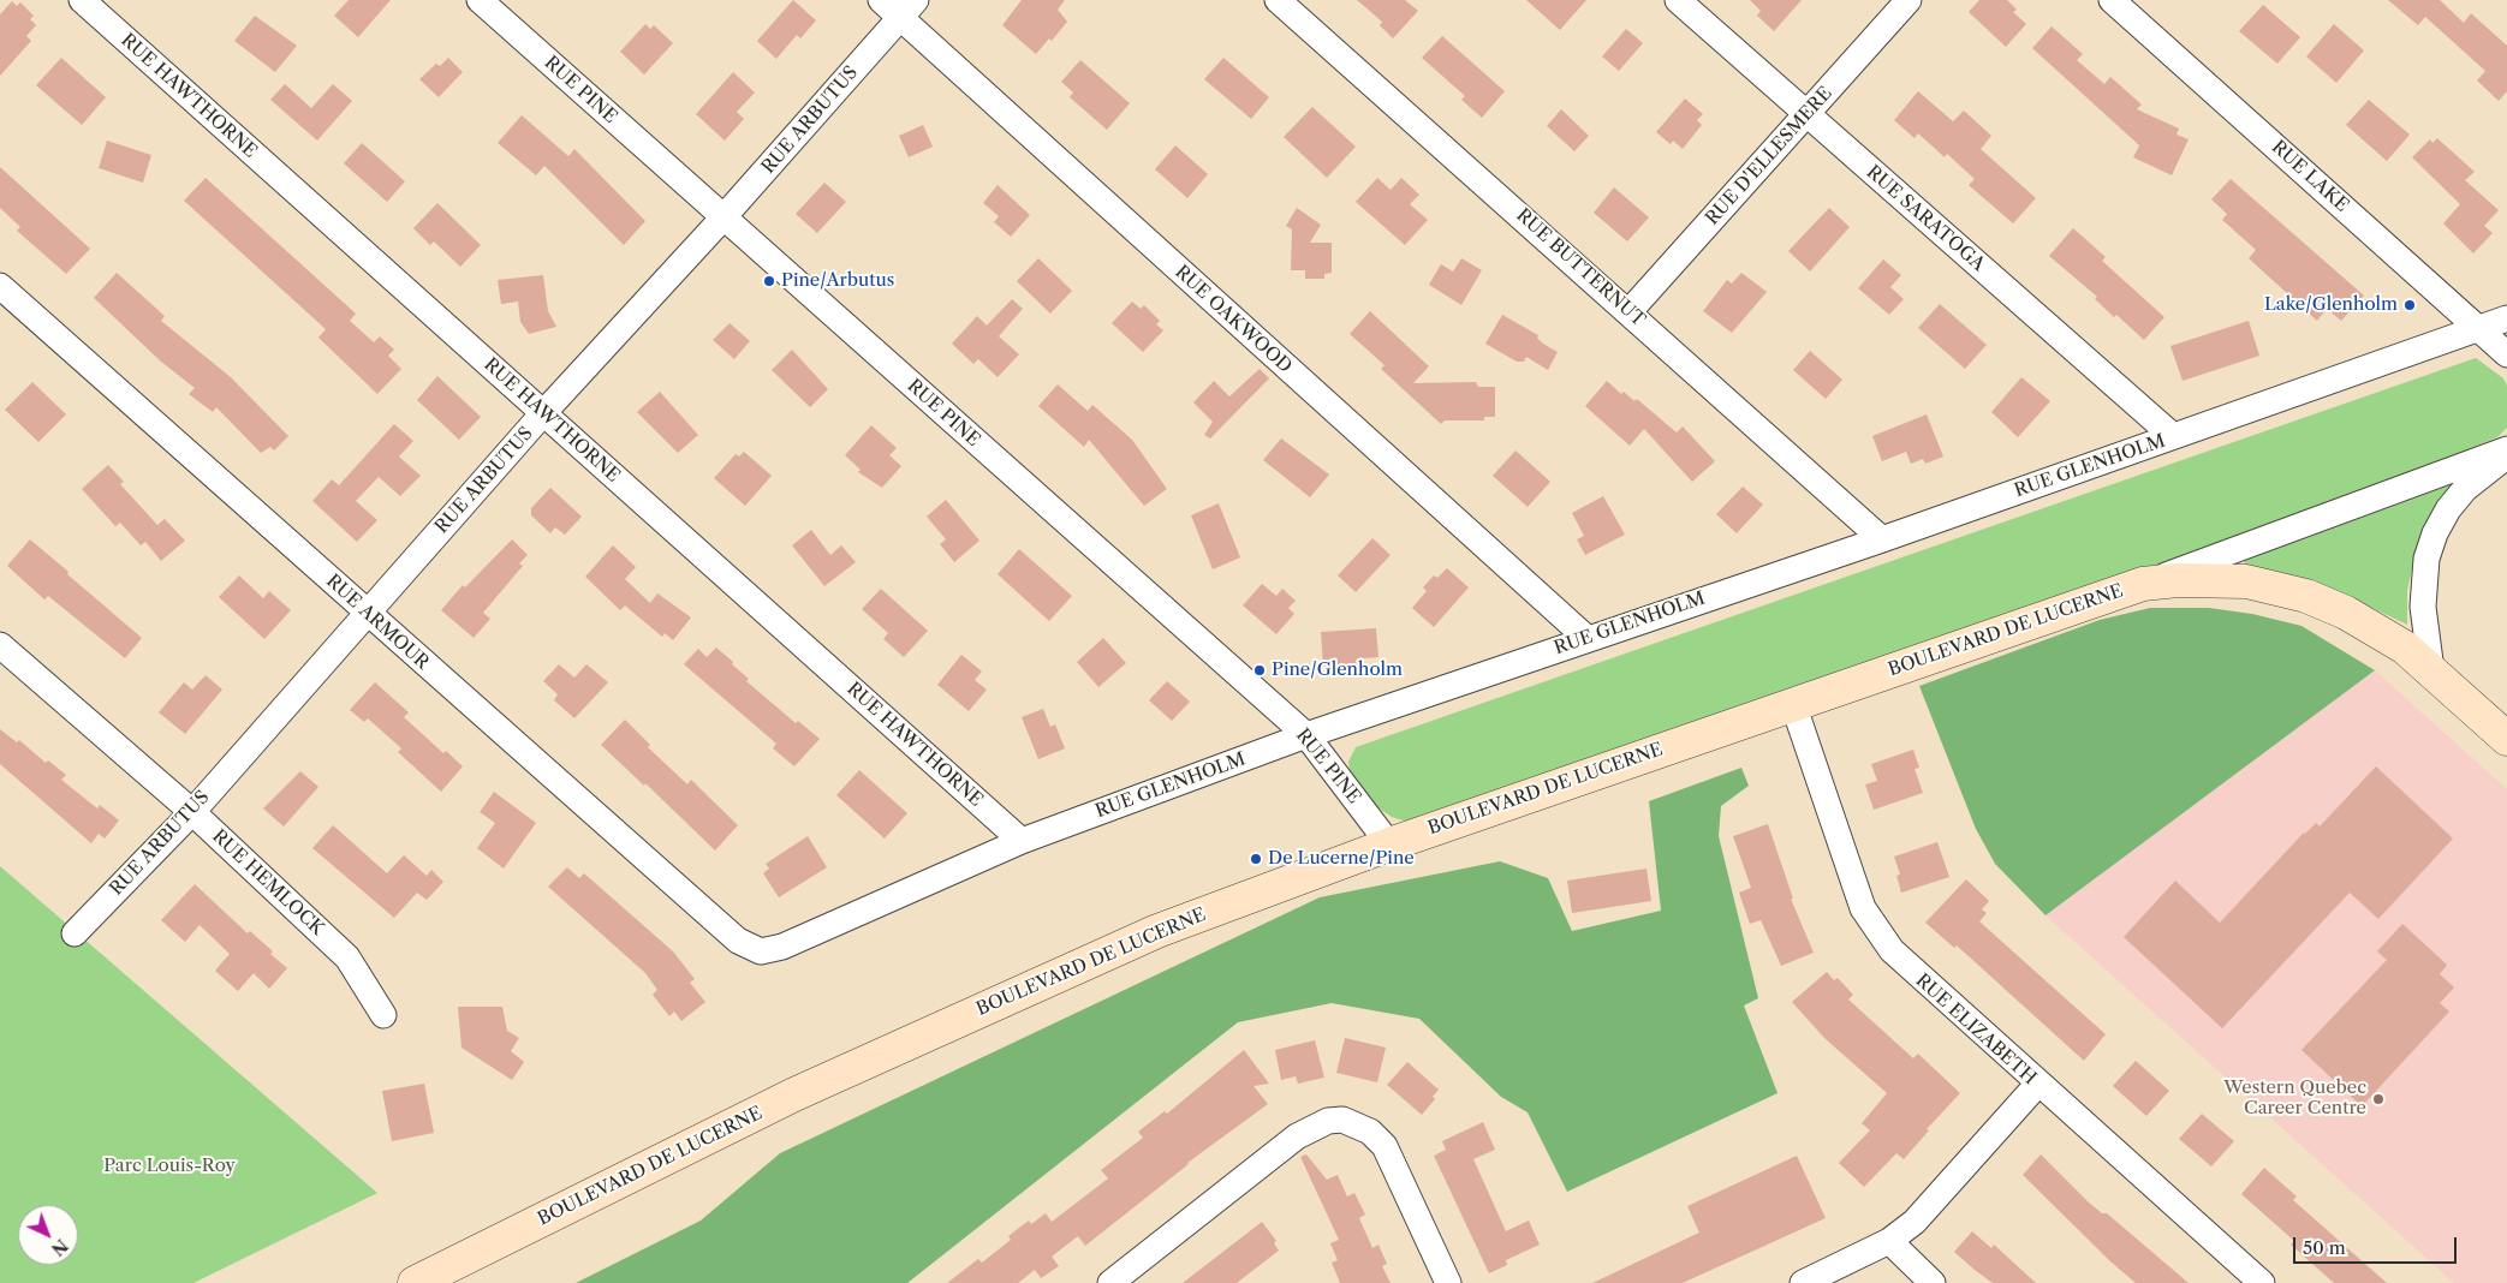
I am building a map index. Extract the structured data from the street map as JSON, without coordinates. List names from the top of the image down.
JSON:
{
  "streets": {
    "main road": ["BOULEVARD DE LUCERNE"],
    "street": [
      "RUE PINE",
      "RUE HAWTHORNE",
      "RUE ARBUTUS",
      "RUE D'ELLESMERE",
      "RUE LAKE",
      "RUE SARATOGA",
      "RUE BUTTERNUT",
      "RUE OAKWOOD",
      "RUE GLENHOLM",
      "RUE ARMOUR",
      "RUE HEMLOCK",
      "RUE ELIZABETH"
    ]
  },
  "crossings": [
    ["RUE PINE", "RUE ARBUTUS"],
    ["RUE PINE", "RUE GLENHOLM"],
    ["RUE PINE", "BOULEVARD DE LUCERNE"],
    ["RUE HAWTHORNE", "RUE ARBUTUS"],
    ["RUE HAWTHORNE", "RUE GLENHOLM"],
    ["RUE ARBUTUS", "RUE OAKWOOD"],
    ["RUE ARBUTUS", "RUE ARMOUR"],
    ["RUE ARBUTUS", "RUE HEMLOCK"],
    ["RUE D'ELLESMERE", "RUE SARATOGA"],
    ["RUE D'ELLESMERE", "RUE BUTTERNUT"],
    ["RUE LAKE", "RUE GLENHOLM"],
    ["RUE SARATOGA", "RUE GLENHOLM"],
    ["RUE BUTTERNUT", "RUE GLENHOLM"],
    ["RUE OAKWOOD", "RUE GLENHOLM"],
    ["RUE GLENHOLM", "RUE ARMOUR"],
    ["BOULEVARD DE LUCERNE", "RUE ELIZABETH"]
  ],
  "parks": ["Parc Louis-Roy"],
  "places": [
    "Pine/Arbutus",
    "Lake/Glenholm",
    "Pine/Glenholm",
    "De Lucerne/Pine",
    "Western Quebec Career Centre"
  ],
  "scale_bar": "50 m",
  "north": "bottom right"
}
